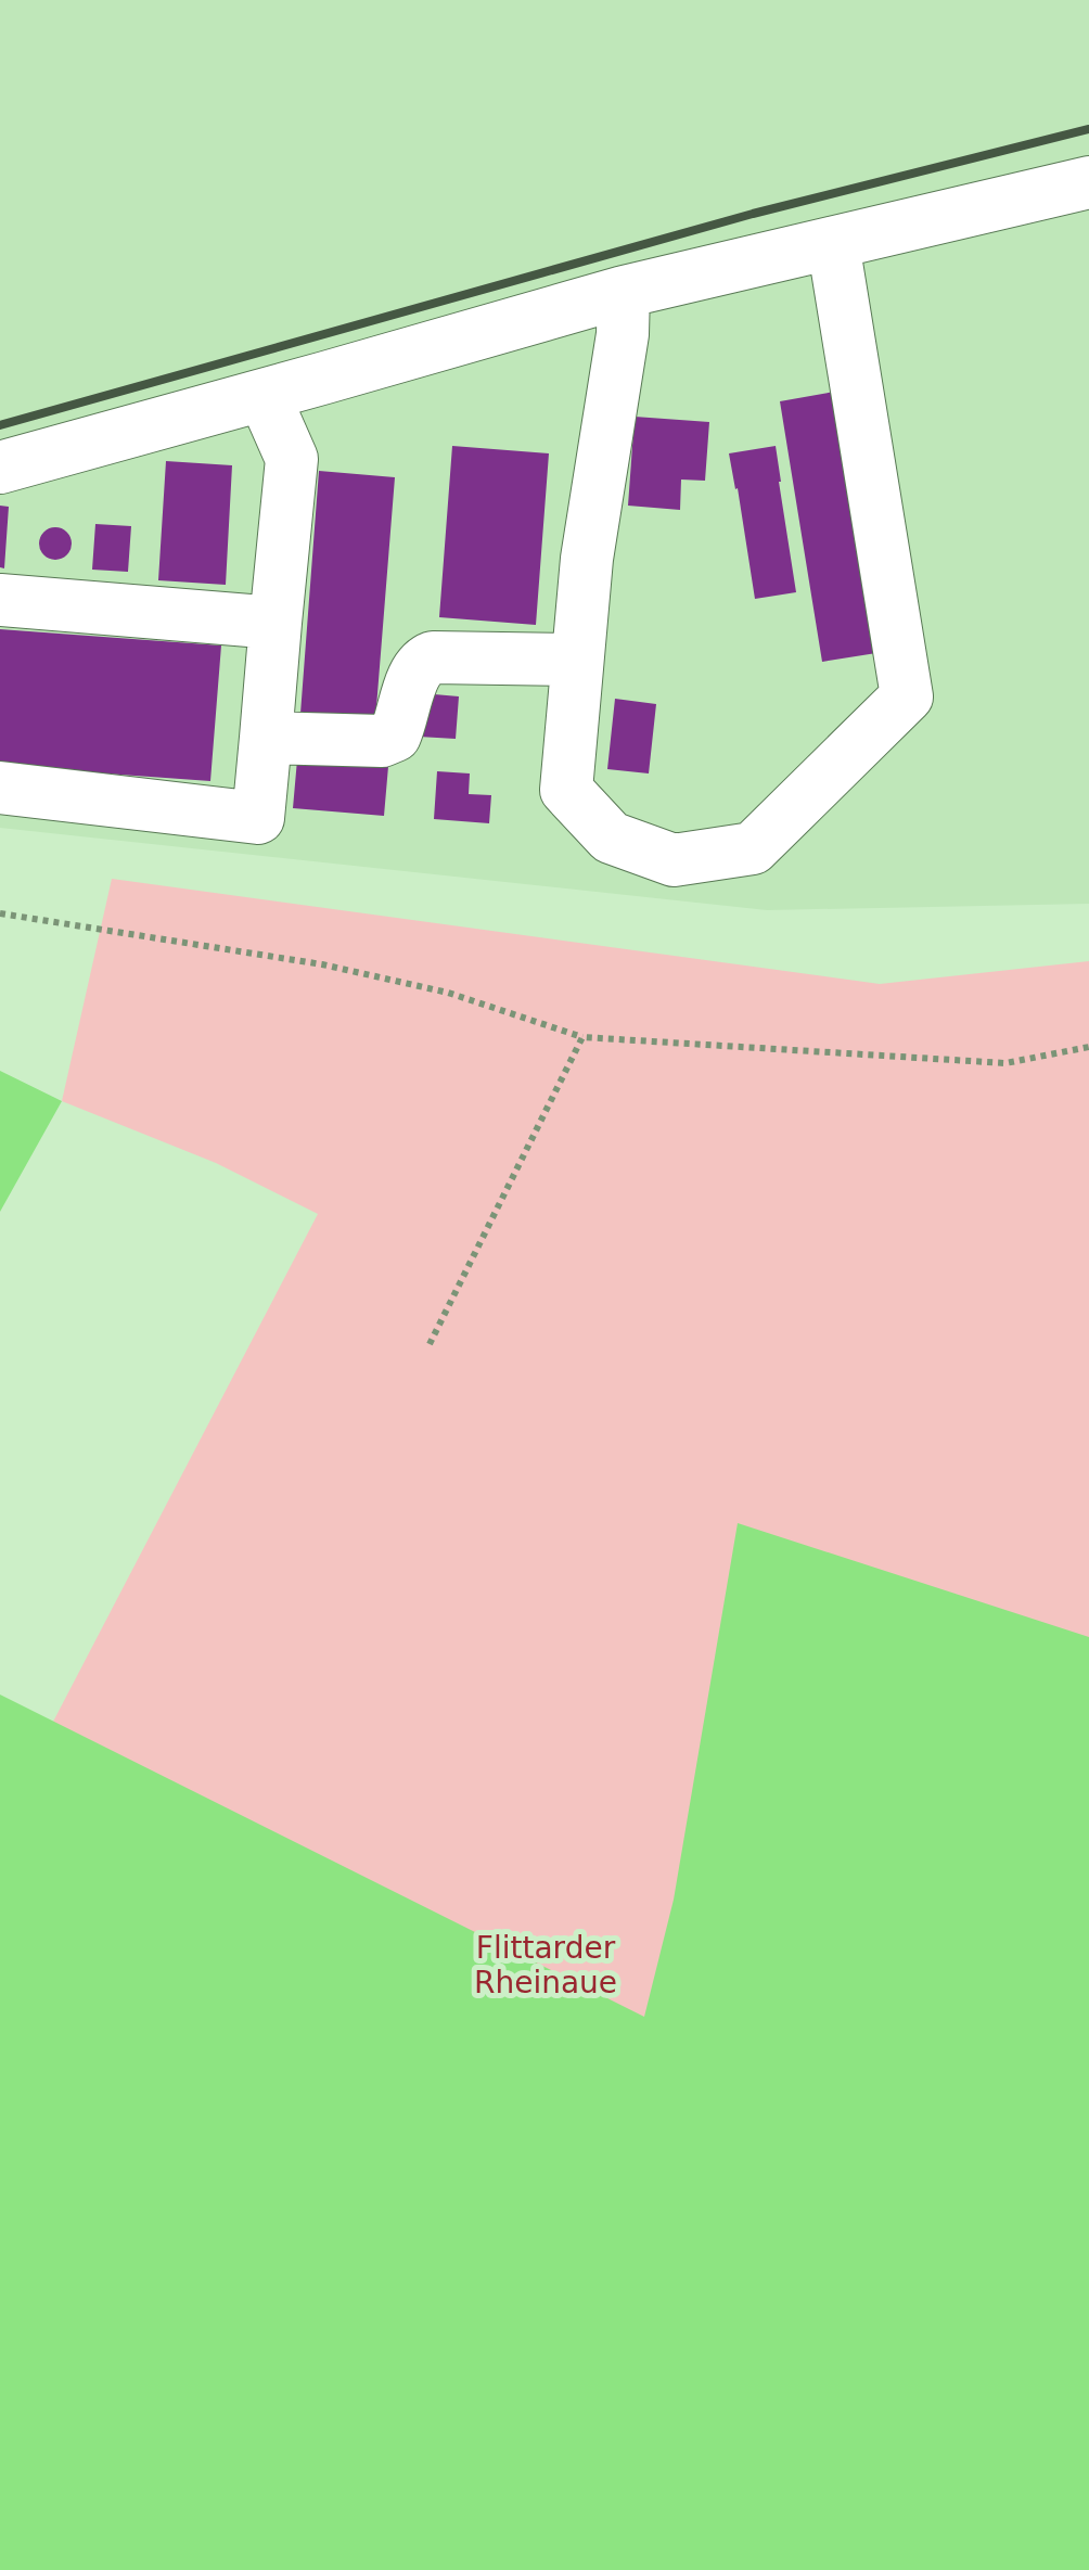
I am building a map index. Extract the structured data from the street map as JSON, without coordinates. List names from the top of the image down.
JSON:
{
  "parks": ["Flittarder Rheinaue"]
}
